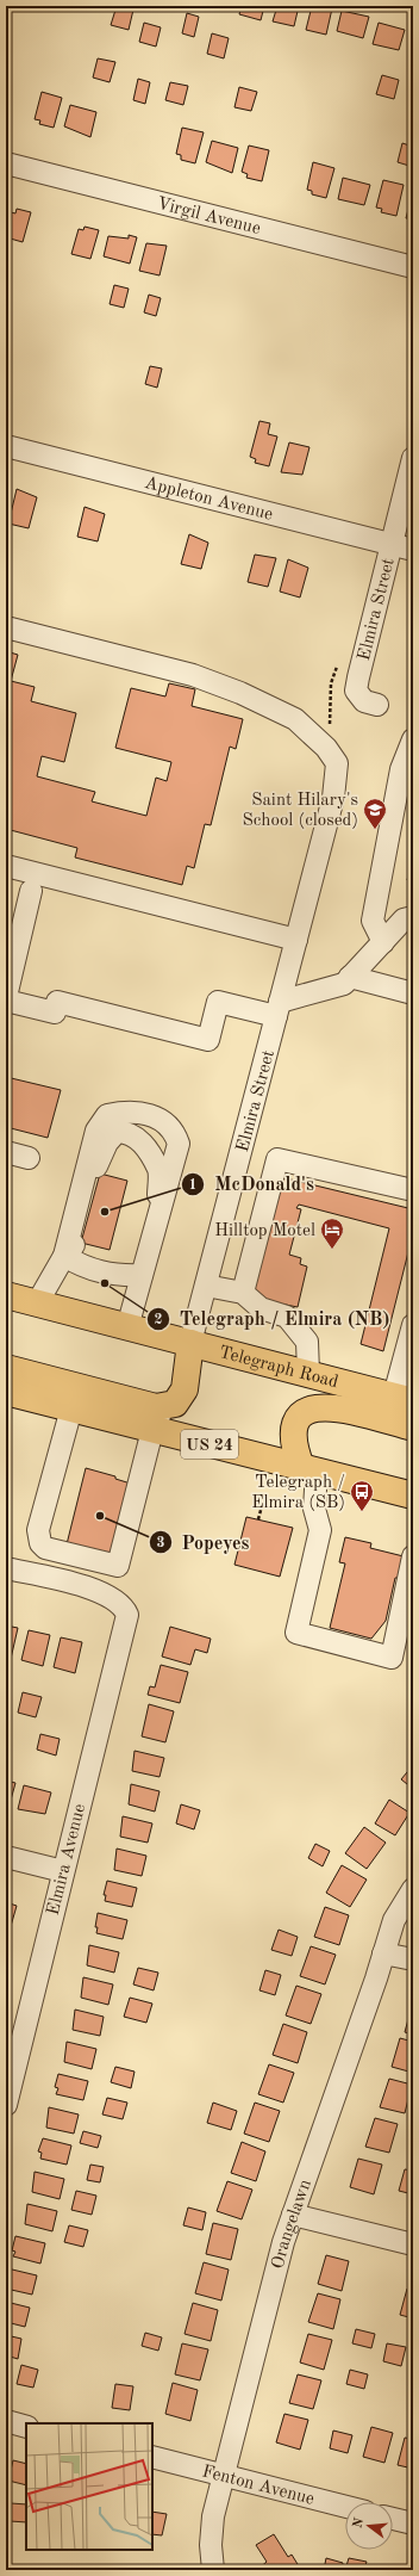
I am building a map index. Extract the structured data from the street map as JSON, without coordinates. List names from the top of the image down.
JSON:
{
  "streets": {
    "main road": ["Telegraph Road", "US 24"],
    "street": [
      "Virgil Avenue",
      "Appleton Avenue",
      "Elmira Street",
      "Elmira Avenue",
      "Orangelawn",
      "Fenton Avenue"
    ]
  },
  "crossings": [
    ["Appleton Avenue", "Elmira Street"],
    ["Elmira Street", "Telegraph Road"],
    ["Orangelawn", "Fenton Avenue"]
  ],
  "places": {
    "school or university": ["Saint Hilary's School (closed)"],
    "other": ["McDonald's", "Telegraph / Elmira (NB)", "Popeyes"],
    "hotel": ["Hilltop Motel"],
    "bus stop": ["Telegraph / Elmira (SB)"]
  },
  "north": "left"
}
